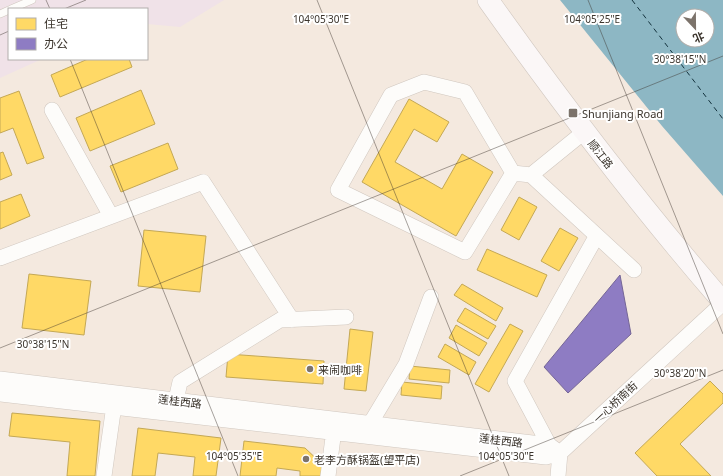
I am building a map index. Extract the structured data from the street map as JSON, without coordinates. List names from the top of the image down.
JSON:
{
  "streets": {
    "main road": ["顺江路"],
    "street": ["莲桂西路", "一心桥南街"]
  },
  "crossings": [
    ["顺江路", "一心桥南街"],
    ["莲桂西路", "一心桥南街"]
  ],
  "places": {
    "transit": ["Shunjiang Road"],
    "other": ["来闹咖啡", "老李方酥锅盔(望平店)"]
  },
  "legend": ["住宅", "办公"],
  "north": "bottom",
  "coordinates": [
    "104°05'30\"E",
    "104°05'25\"E",
    "30°38'15\"N",
    "30°38'20\"N",
    "104°05'35\"E"
  ]
}
